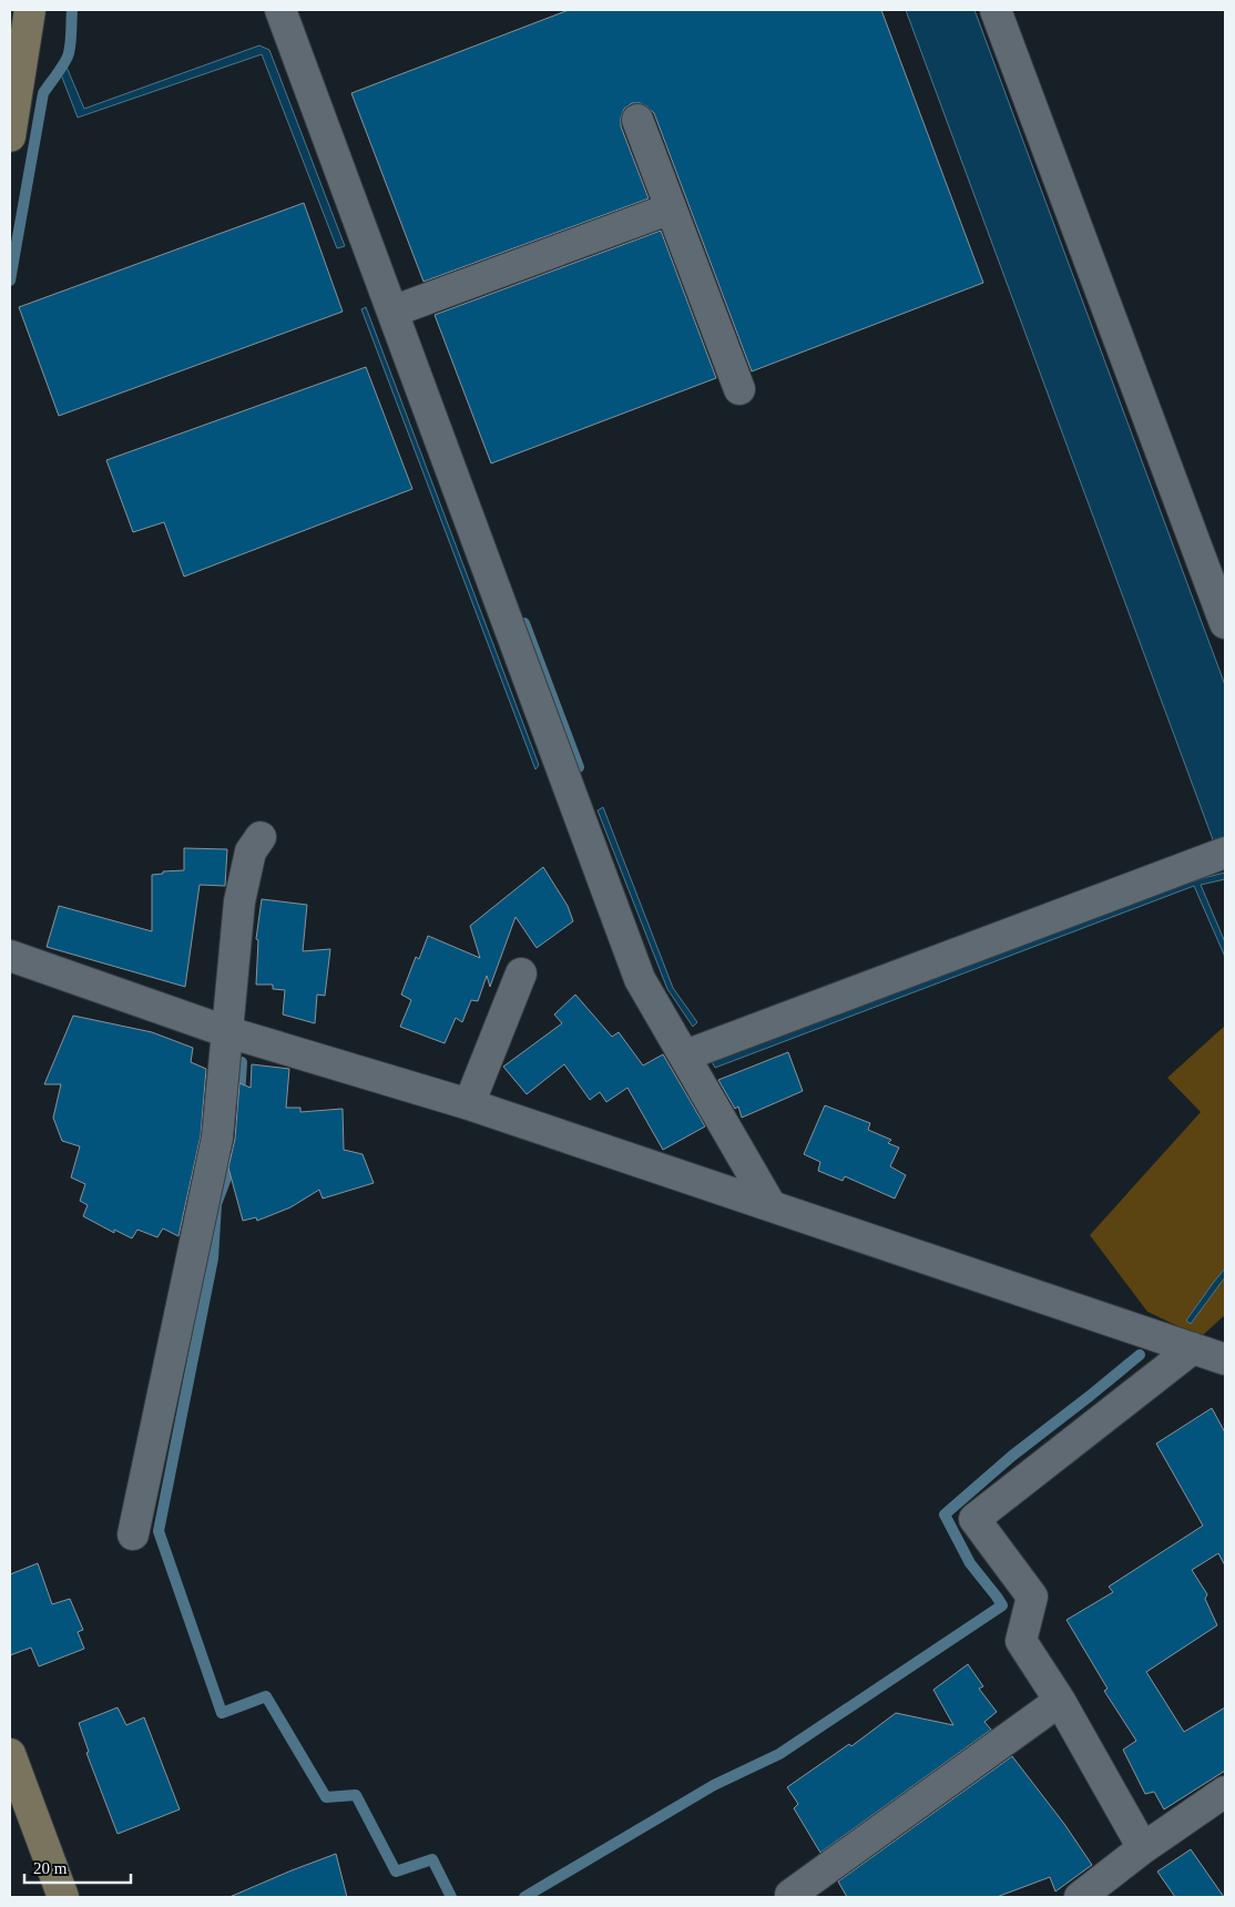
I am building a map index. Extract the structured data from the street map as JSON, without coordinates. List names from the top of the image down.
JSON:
{
  "scale_bar": "20 m"
}
